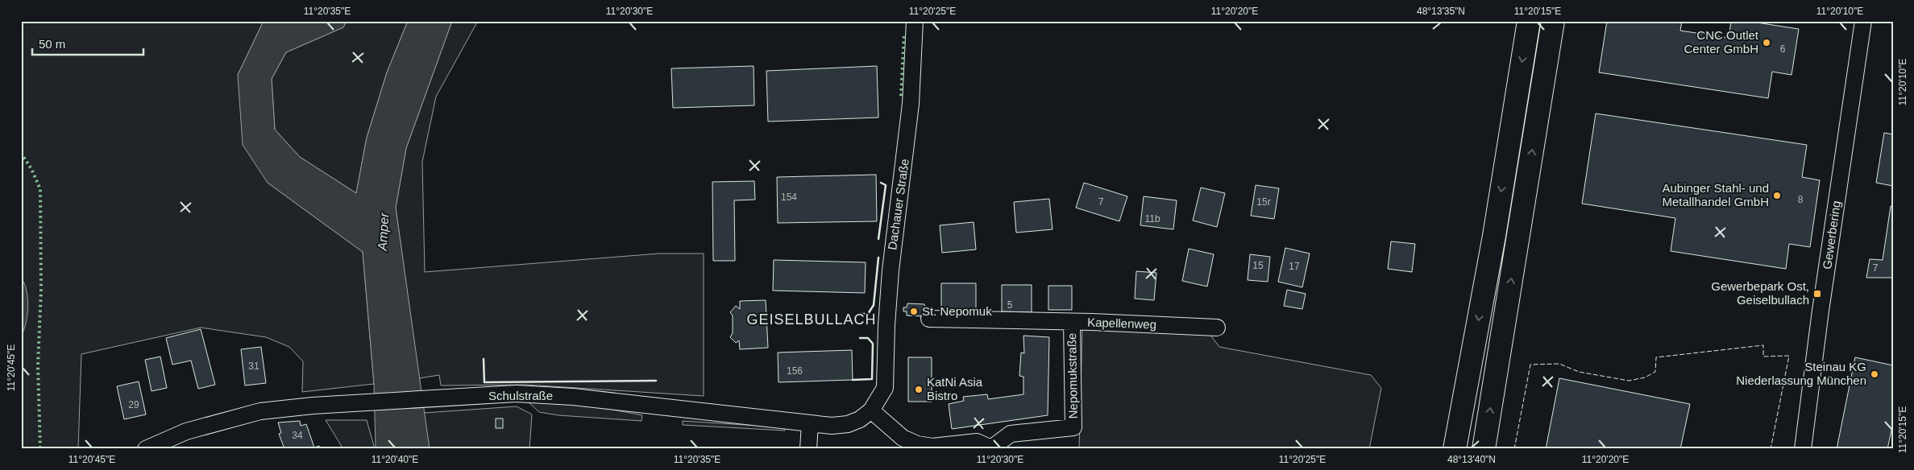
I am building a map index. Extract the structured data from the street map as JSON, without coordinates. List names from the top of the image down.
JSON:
{
  "streets": {
    "street": [
      "Dachauer Straße",
      "Gewerbering",
      "Kapellenweg",
      "Nepomukstraße",
      "Schulstraße"
    ]
  },
  "crossings": [
    ["Dachauer Straße", "Schulstraße"],
    ["Kapellenweg", "Nepomukstraße"],
    ["Nepomukstraße", "Schulstraße"]
  ],
  "districts": ["GEISELBULLACH"],
  "water": ["Amper"],
  "places": {
    "other": [
      "CNC Outlet Center GmbH",
      "Aubinger Stahl- und Metallhandel GmbH",
      "St. Nepomuk",
      "Steinau KG Niederlassung München",
      "KatNi Asia Bistro"
    ],
    "transit": ["Gewerbepark Ost, Geiselbullach"]
  },
  "house_numbers": [
    "6",
    "154",
    "8",
    "7",
    "15r",
    "11b",
    "15",
    "17",
    "7",
    "5",
    "31",
    "156",
    "29",
    "34"
  ],
  "scale_bar": "50 m",
  "coordinates": [
    "11°20'35\"E",
    "11°20'30\"E",
    "11°20'25\"E",
    "11°20'20\"E",
    "48°13'35\"N",
    "11°20'15\"E",
    "11°20'10\"E",
    "11°20'45\"E",
    "11°20'40\"E",
    "48°13'40\"N"
  ]
}
